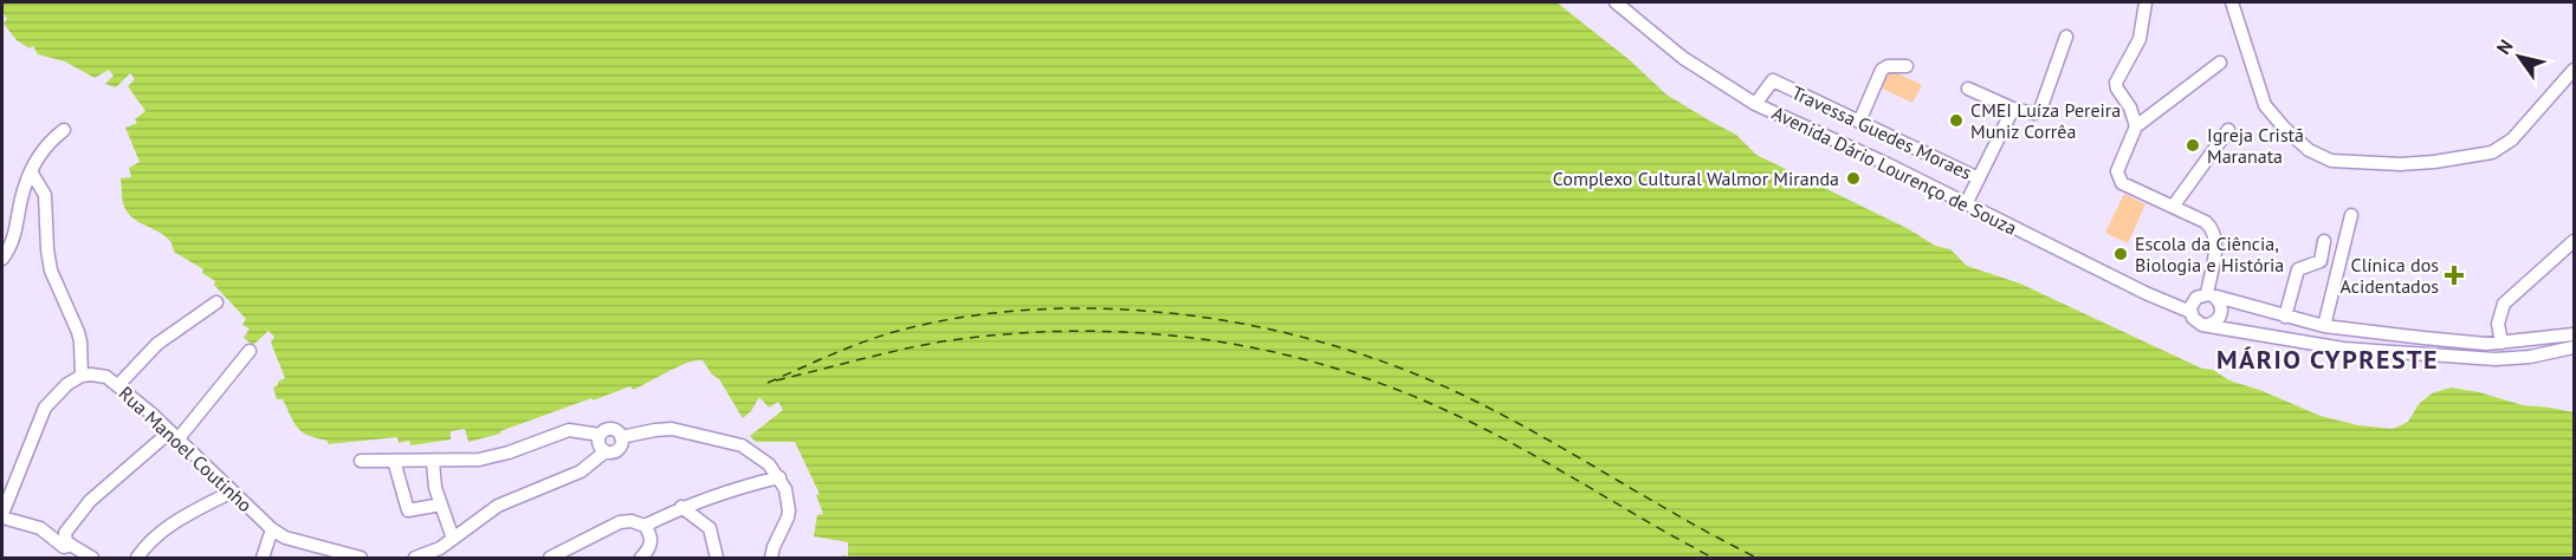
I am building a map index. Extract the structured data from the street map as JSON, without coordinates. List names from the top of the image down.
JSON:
{
  "streets": {
    "street": ["Travessa Guedes Moraes", "Avenida Dário Lourenço de Souza", "Rua Manoel Coutinho"]
  },
  "crossings": [
    ["Travessa Guedes Moraes", "Avenida Dário Lourenço de Souza"]
  ],
  "districts": ["MÁRIO CYPRESTE"],
  "places": {
    "other": [
      "CMEI Luíza Pereira Muniz Corrêa",
      "Igreja Cristã Maranata",
      "Complexo Cultural Walmor Miranda",
      "Escola da Ciência, Biologia e História"
    ],
    "health": ["Clínica dos Acidentados"]
  },
  "north": "top left"
}
